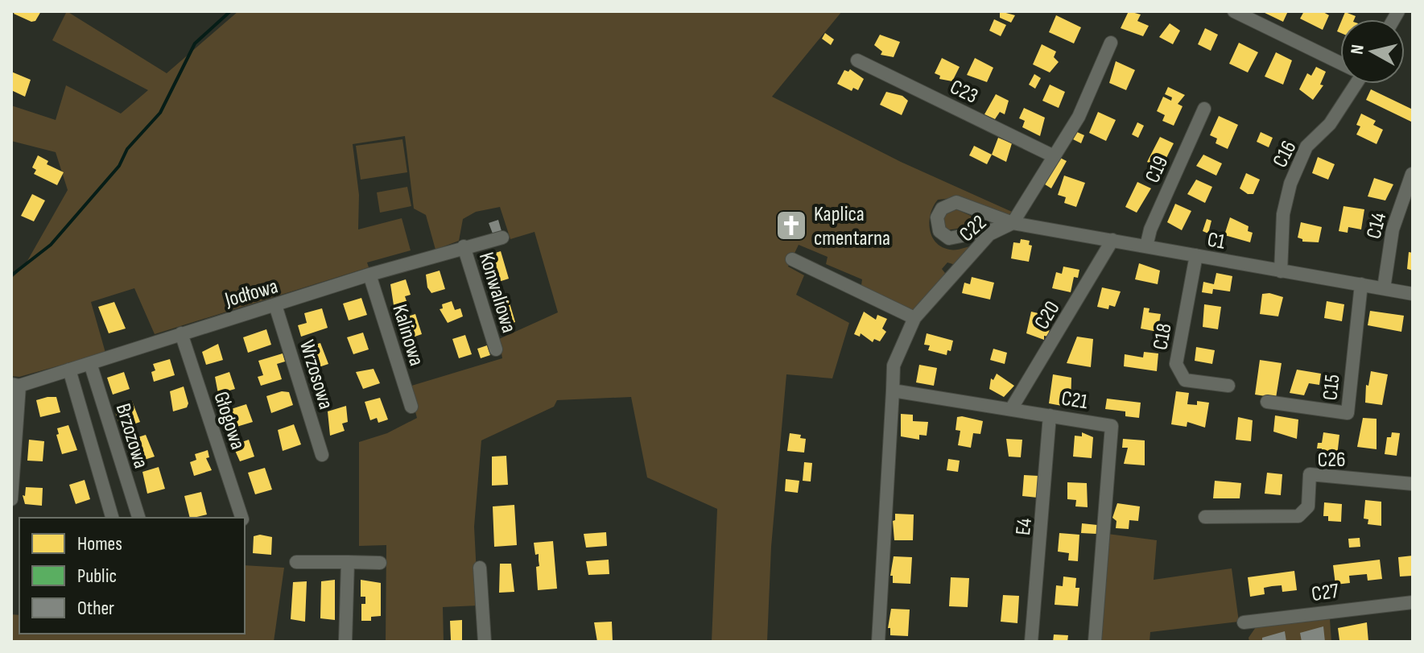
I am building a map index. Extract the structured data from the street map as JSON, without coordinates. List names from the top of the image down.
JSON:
{
  "streets": {
    "street": [
      "C23",
      "C16",
      "C19",
      "C14",
      "C22",
      "C1",
      "Jodłowa",
      "Konwaliowa",
      "C20",
      "Kalinowa",
      "C18",
      "Wrzosowa",
      "C15",
      "C21",
      "Głogowa",
      "Brzozowa",
      "C26",
      "E4",
      "C27"
    ]
  },
  "crossings": [
    ["C23", "C22"],
    ["C16", "C1"],
    ["C19", "C1"],
    ["C14", "C1"],
    ["C22", "C1"],
    ["C1", "C20"],
    ["C1", "C18"],
    ["C1", "C15"],
    ["Jodłowa", "Konwaliowa"],
    ["Jodłowa", "Kalinowa"],
    ["Jodłowa", "Wrzosowa"],
    ["Jodłowa", "Głogowa"],
    ["Jodłowa", "Brzozowa"],
    ["C20", "C21"],
    ["C21", "E4"]
  ],
  "places": {
    "church": ["Kaplica cmentarna"]
  },
  "legend": ["Homes", "Public", "Other"],
  "north": "left"
}
